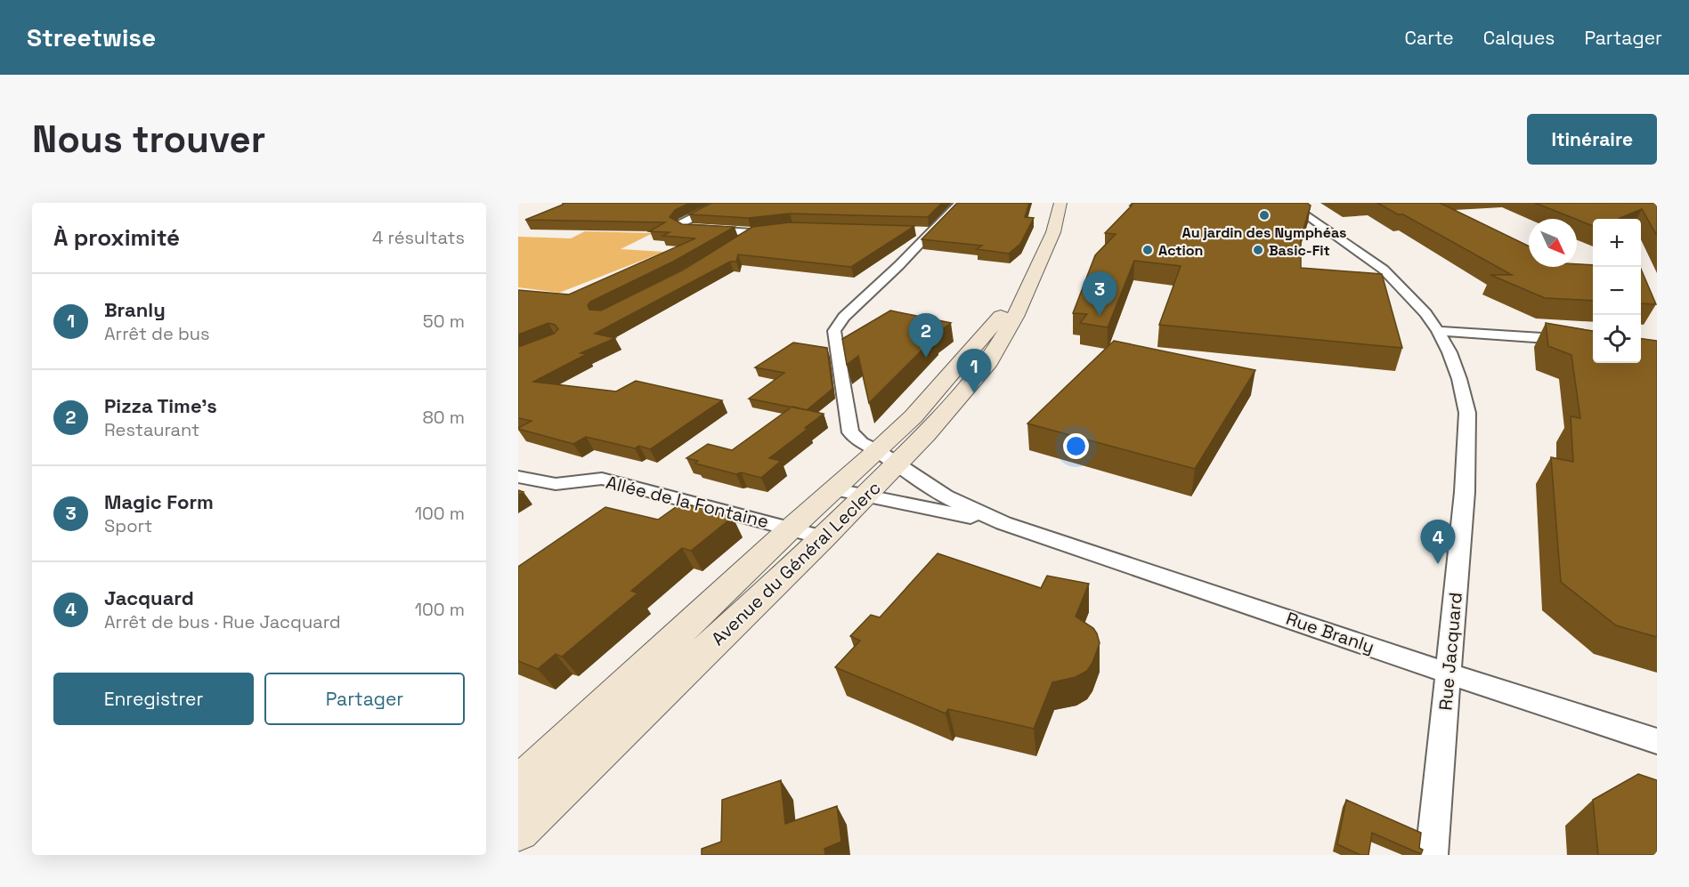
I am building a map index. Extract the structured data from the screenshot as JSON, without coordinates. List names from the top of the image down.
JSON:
{
  "streets": {
    "main road": ["Avenue du Général Leclerc"],
    "street": ["Allée de la Fontaine", "Rue Branly", "Rue Jacquard"]
  },
  "crossings": [
    ["Allée de la Fontaine", "Avenue du Général Leclerc"],
    ["Avenue du Général Leclerc", "Rue Branly"],
    ["Rue Branly", "Rue Jacquard"]
  ],
  "places": ["Au jardin des Nymphéas", "Action", "Basic-Fit"],
  "north": "bottom right",
  "page": {
    "header": "Streetwise",
    "nav": ["Carte", "Calques", "Partager"],
    "buttons": [
      "Itinéraire",
      ["Enregistrer", "Partager"]
    ],
    "title": "Nous trouver",
    "heading": ["À proximité", "4 résultats"],
    "map_buttons": ["+", "−"],
    "pins": [
      "3",
      "2",
      "1",
      "4"
    ],
    "list": [
      {
        "mark": "1",
        "name": "Branly",
        "note": "Arrêt de bus",
        "value": "50 m"
      },
      {
        "mark": "2",
        "name": "Pizza Time's",
        "note": "Restaurant",
        "value": "80 m"
      },
      {
        "mark": "3",
        "name": "Magic Form",
        "note": "Sport",
        "value": "100 m"
      },
      {
        "mark": "4",
        "name": "Jacquard",
        "note": "Arrêt de bus · Rue Jacquard",
        "value": "100 m"
      }
    ]
  }
}
